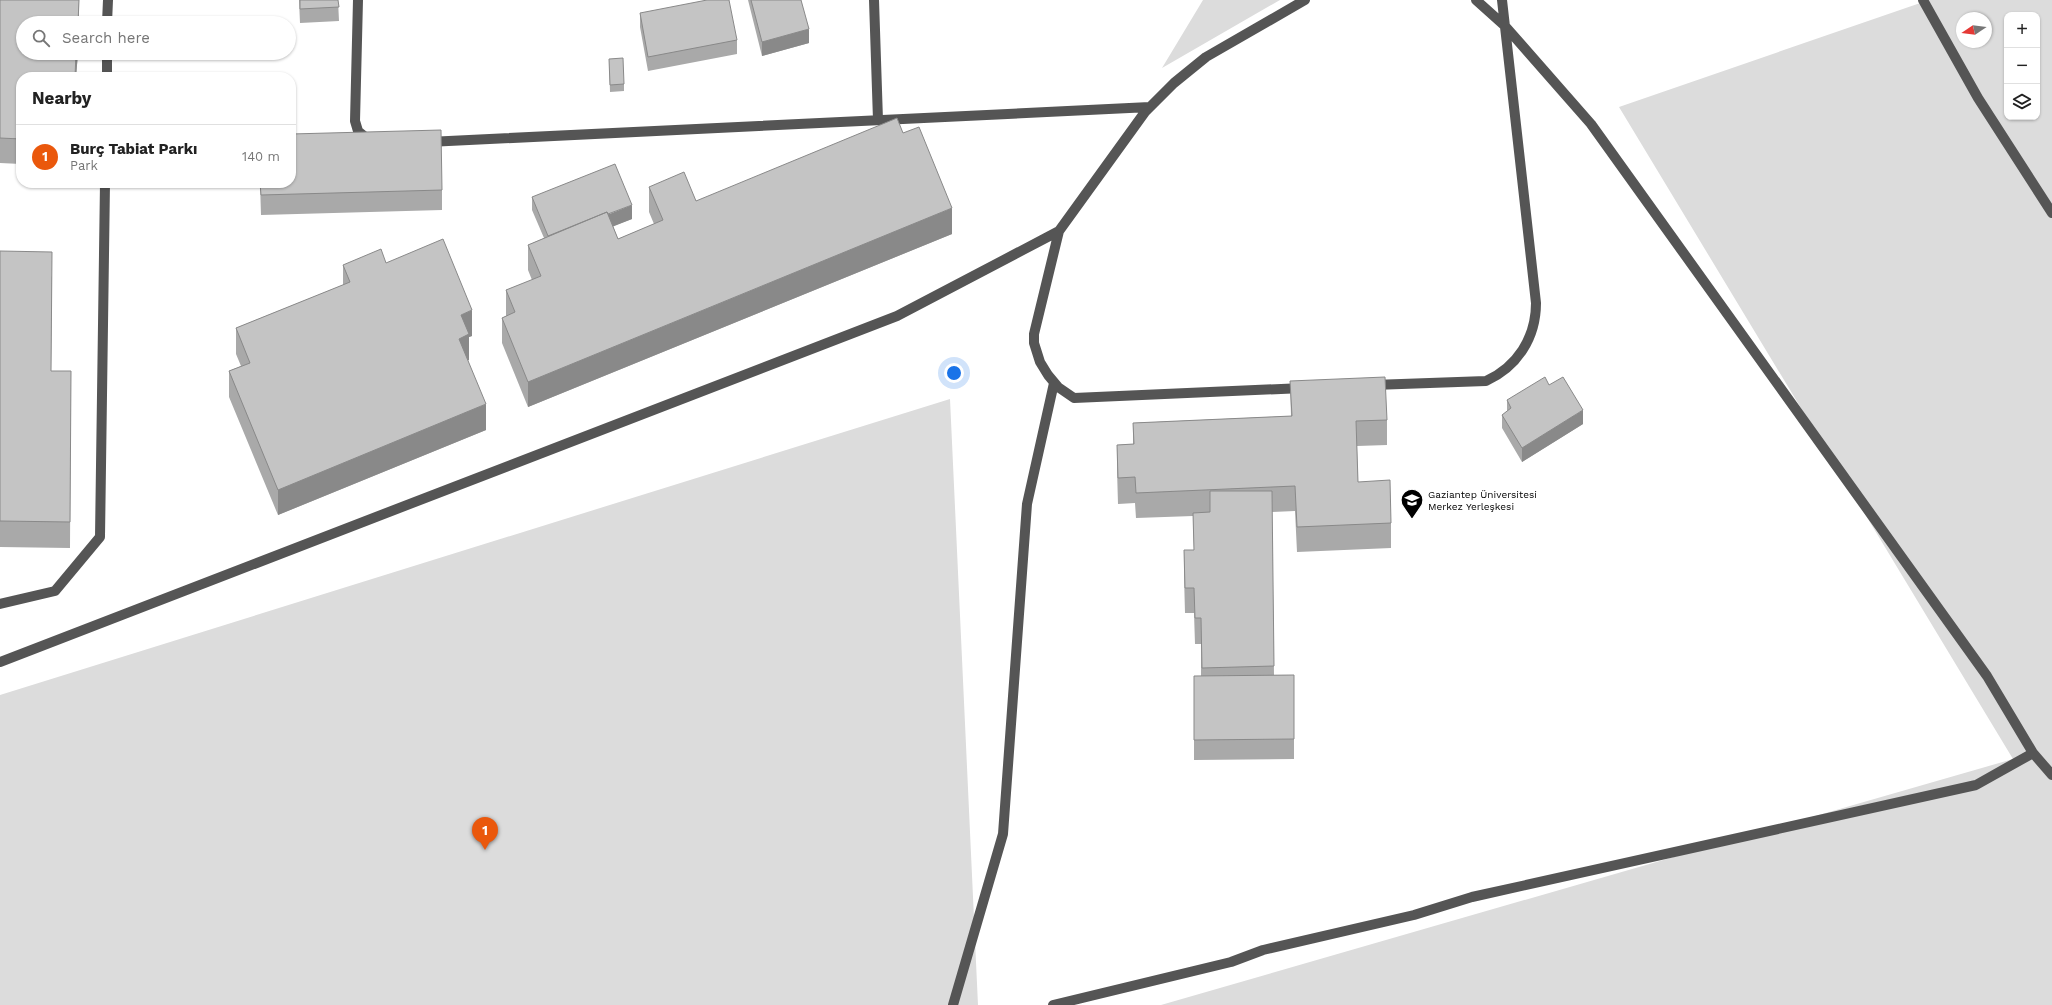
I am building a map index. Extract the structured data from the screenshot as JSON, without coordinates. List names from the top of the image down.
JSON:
{
  "places": {
    "school or university": ["Gaziantep Üniversitesi Merkez Yerleşkesi"]
  },
  "north": "left",
  "page": {
    "map_buttons": ["+", "−"],
    "search": "Search here",
    "heading": "Nearby",
    "list": [
      {
        "mark": "1",
        "name": "Burç Tabiat Parkı",
        "note": "Park",
        "value": "140 m"
      }
    ],
    "pins": "1"
  }
}
